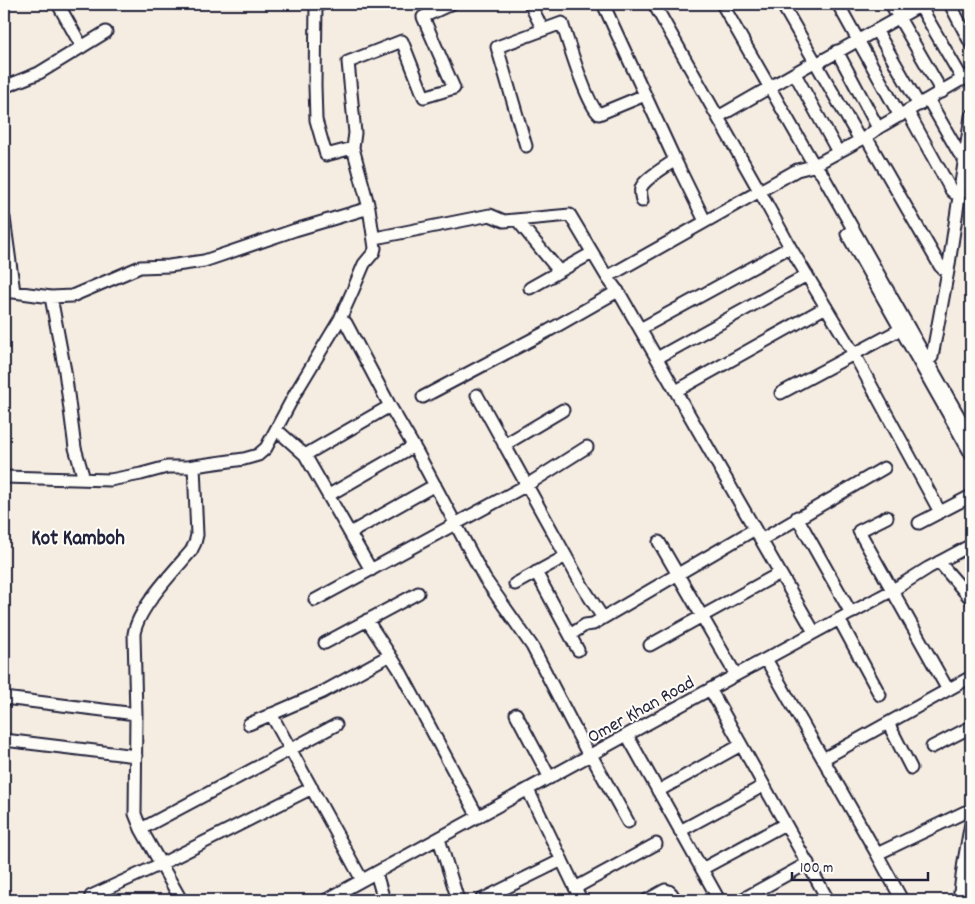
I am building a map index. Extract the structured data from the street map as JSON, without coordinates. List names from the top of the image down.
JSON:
{
  "streets": {
    "street": ["Omer Khan Road"]
  },
  "districts": ["Kot Kamboh"],
  "scale_bar": "100 m"
}
